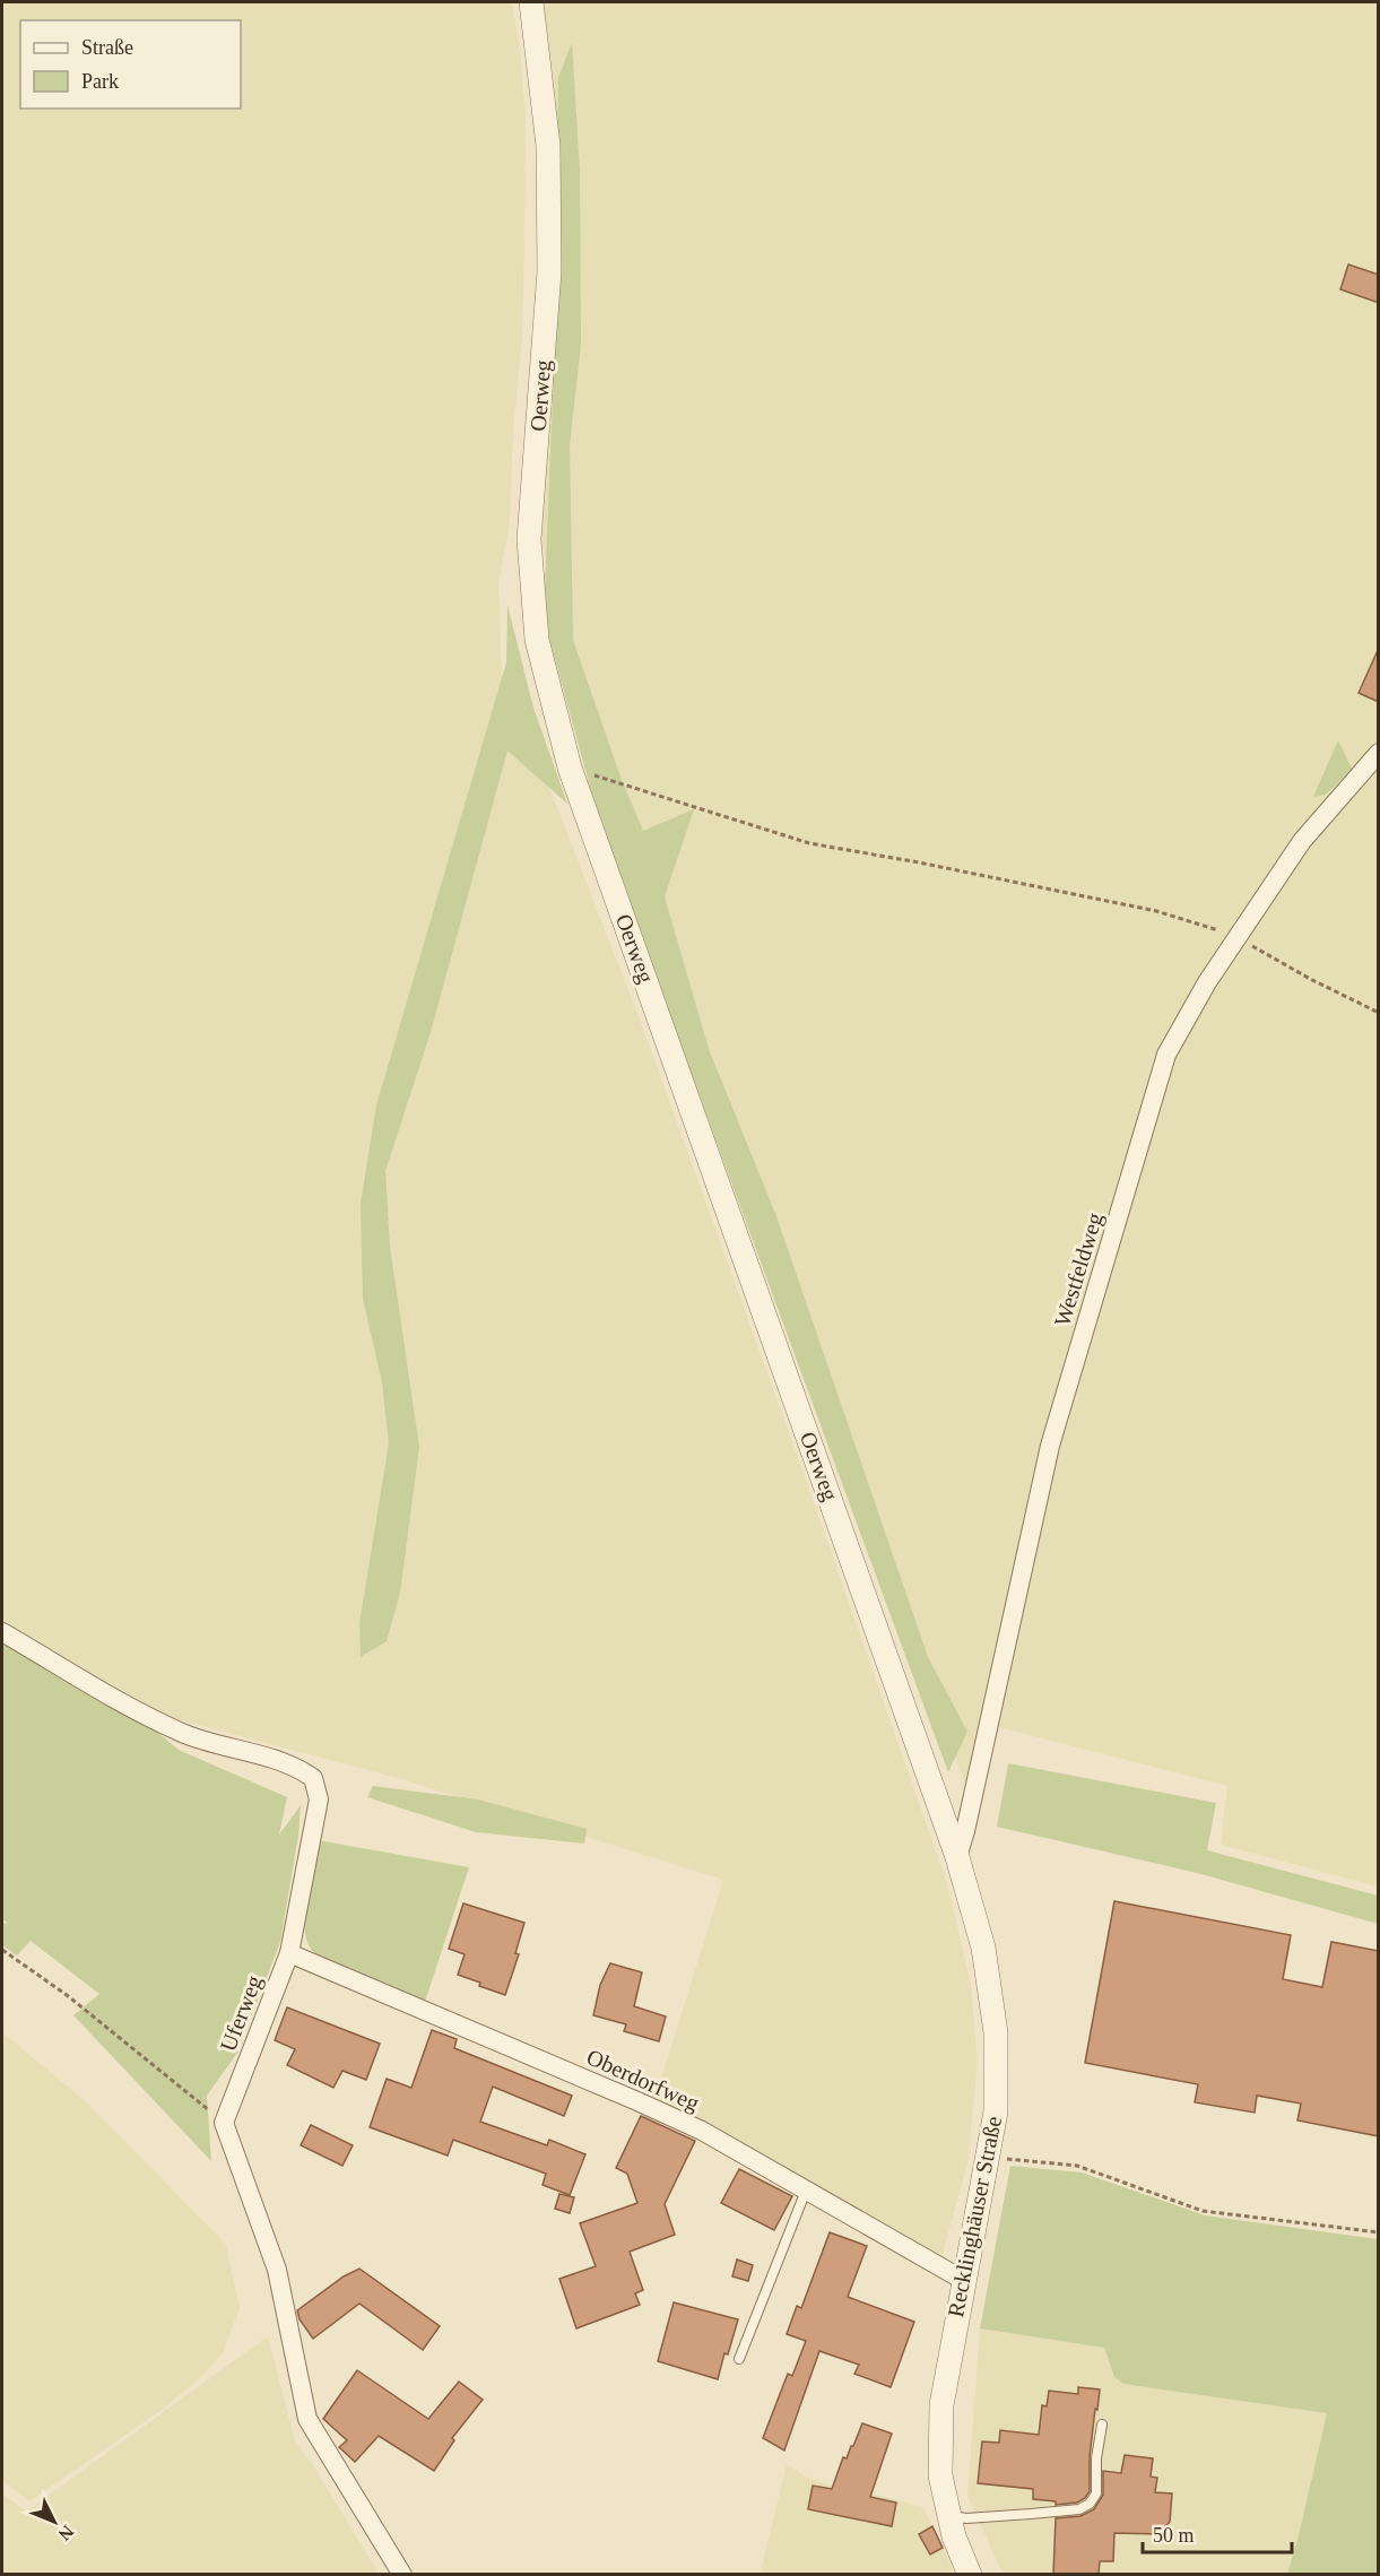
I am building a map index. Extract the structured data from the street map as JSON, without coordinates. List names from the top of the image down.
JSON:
{
  "streets": {
    "street": [
      "Oerweg",
      "Westfeldweg",
      "Uferweg",
      "Oberdorfweg",
      "Recklinghäuser Straße"
    ]
  },
  "crossings": [
    ["Oerweg", "Westfeldweg"],
    ["Oerweg", "Recklinghäuser Straße"],
    ["Westfeldweg", "Recklinghäuser Straße"],
    ["Uferweg", "Oberdorfweg"],
    ["Oberdorfweg", "Recklinghäuser Straße"]
  ],
  "legend": ["Straße", "Park"],
  "scale_bar": "50 m",
  "north": "bottom right"
}
